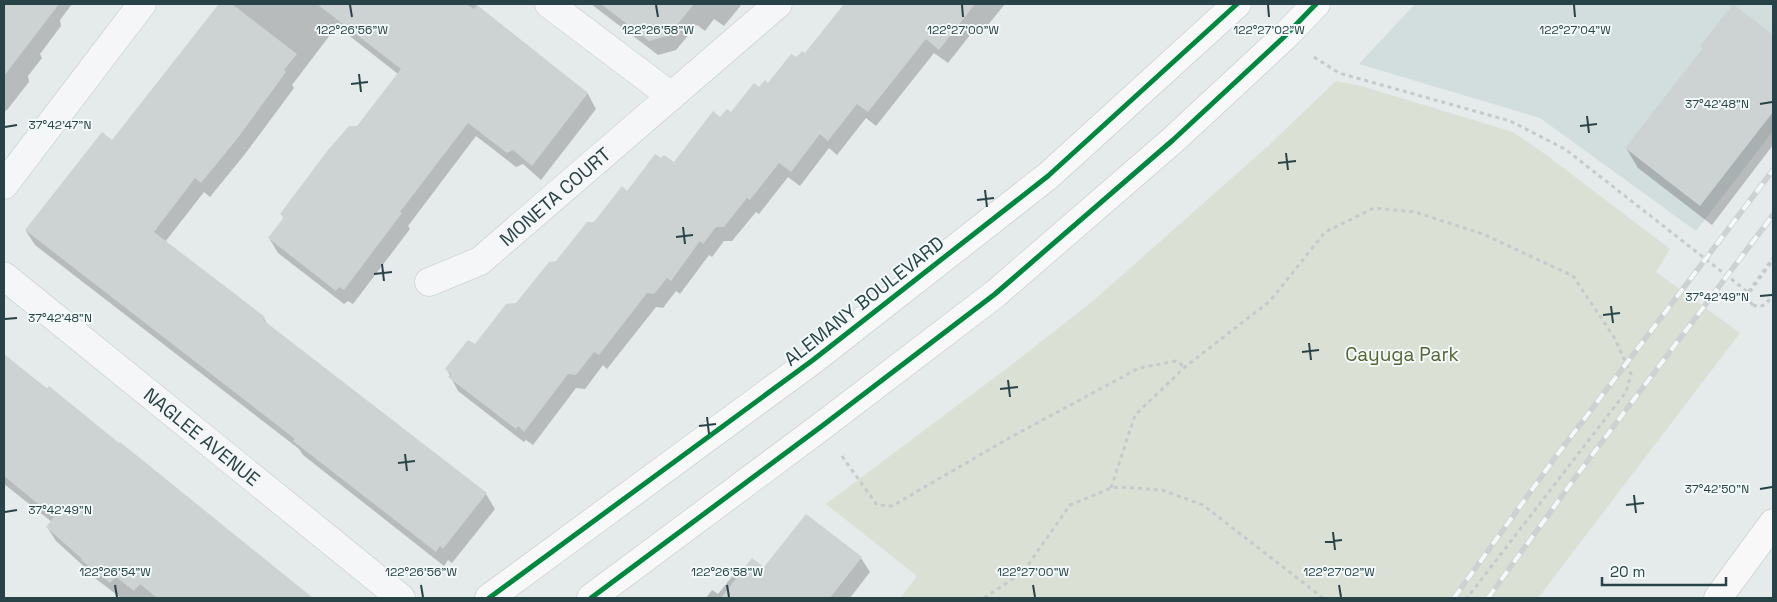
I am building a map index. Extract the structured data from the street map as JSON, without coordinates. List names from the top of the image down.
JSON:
{
  "streets": {
    "main road": ["ALEMANY BOULEVARD"],
    "street": ["MONETA COURT", "NAGLEE AVENUE"]
  },
  "parks": ["Cayuga Park"],
  "scale_bar": "20 m",
  "coordinates": [
    "122°26'56\"W",
    "122°26'58\"W",
    "122°27'00\"W",
    "122°27'02\"W",
    "122°27'04\"W",
    "37°42'48\"N",
    "37°42'47\"N",
    "37°42'49\"N",
    "37°42'50\"N",
    "122°26'54\"W"
  ]
}
